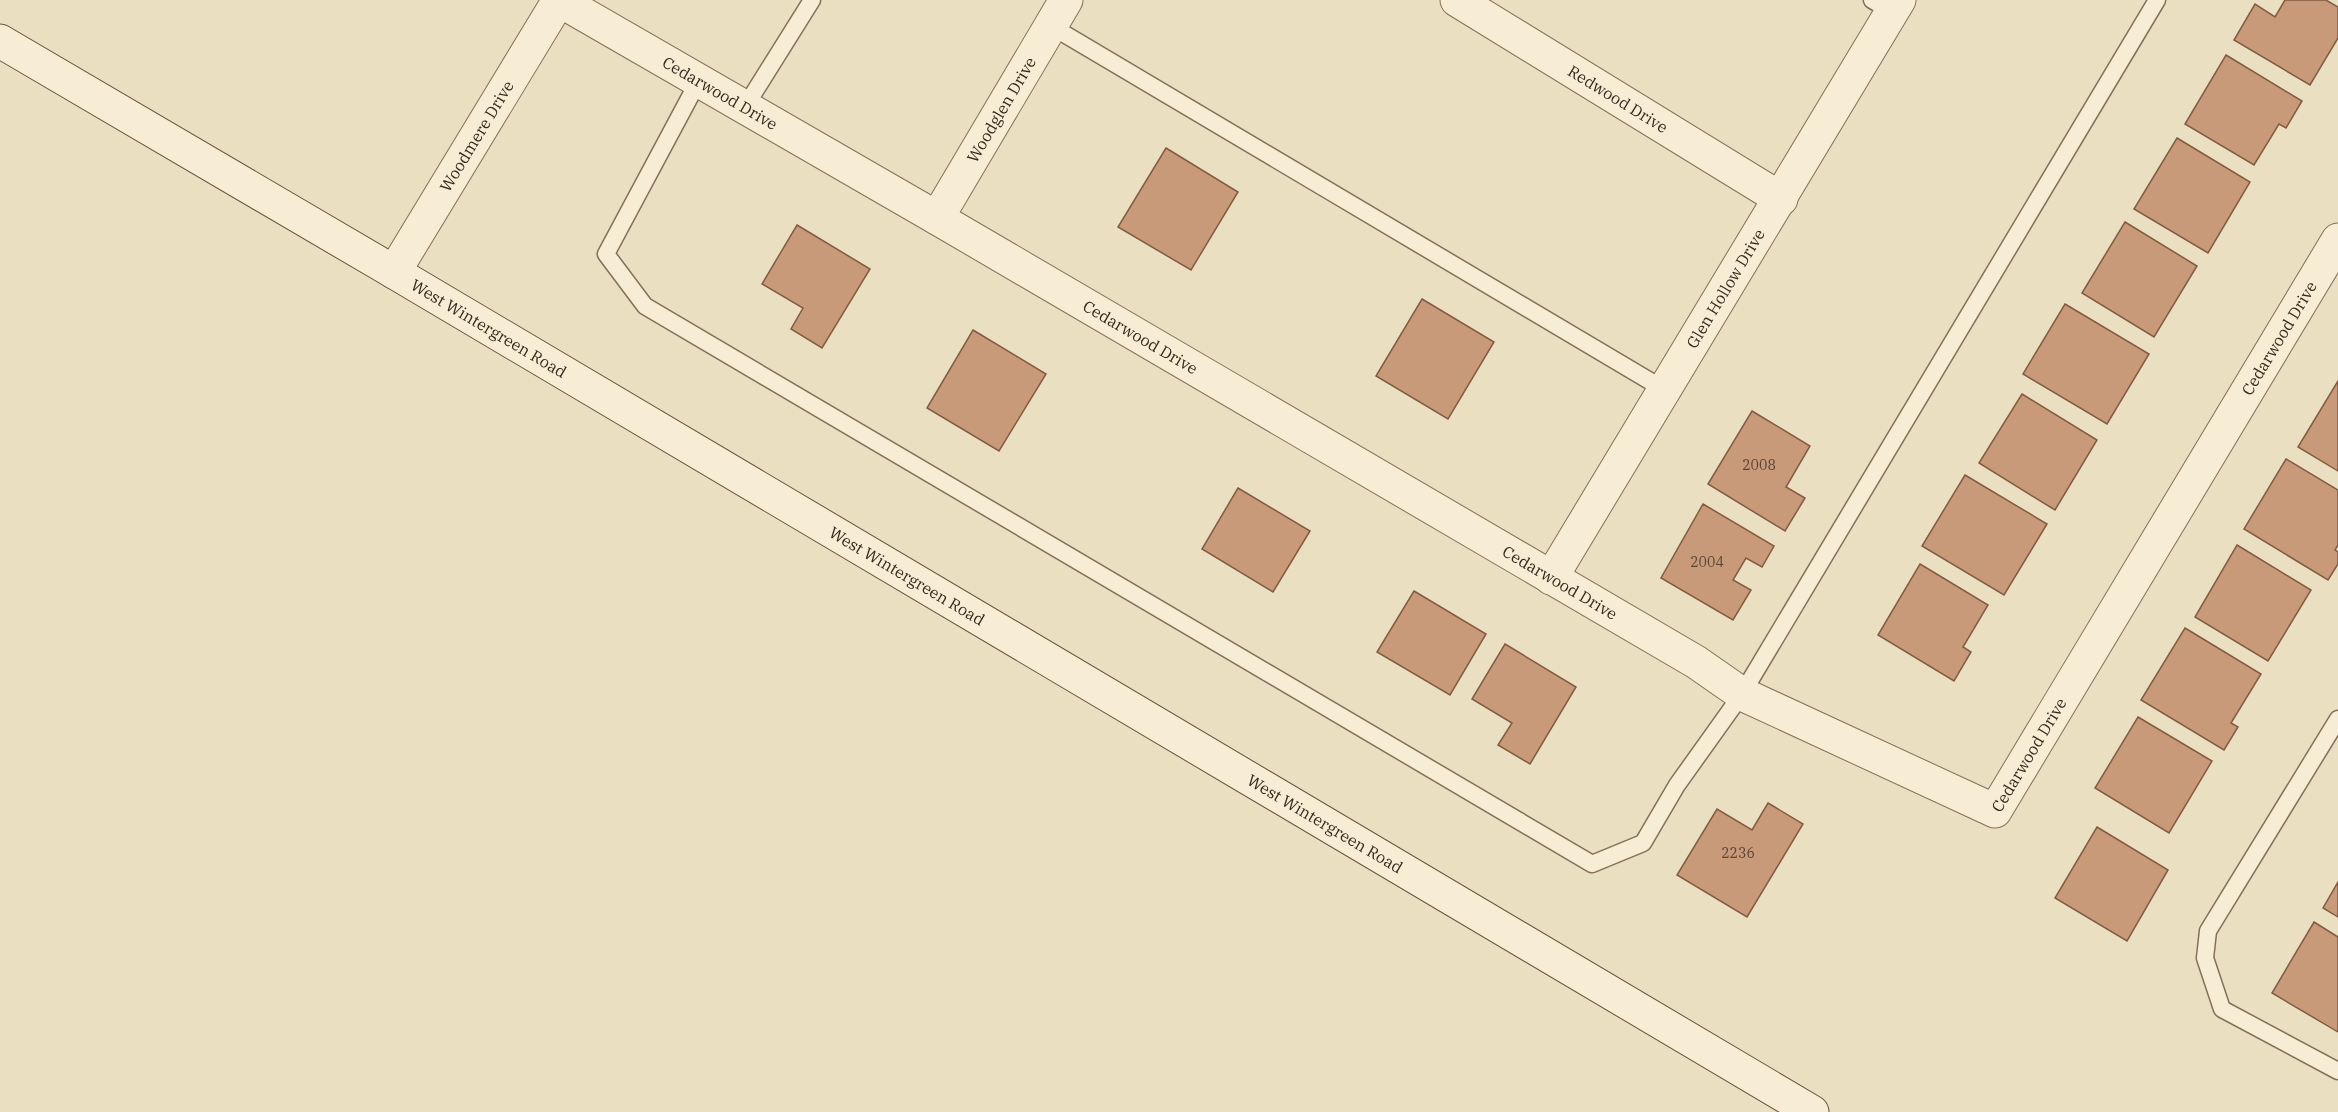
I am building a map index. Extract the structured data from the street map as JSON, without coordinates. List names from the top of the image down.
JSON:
{
  "streets": {
    "street": [
      "Cedarwood Drive",
      "Redwood Drive",
      "Woodglen Drive",
      "Woodmere Drive",
      "Glen Hollow Drive",
      "West Wintergreen Road"
    ]
  },
  "crossings": [
    ["Cedarwood Drive", "Woodglen Drive"],
    ["Cedarwood Drive", "Woodmere Drive"],
    ["Cedarwood Drive", "Glen Hollow Drive"],
    ["Redwood Drive", "Glen Hollow Drive"],
    ["Woodmere Drive", "West Wintergreen Road"]
  ],
  "house_numbers": ["2008", "2004", "2236"]
}
